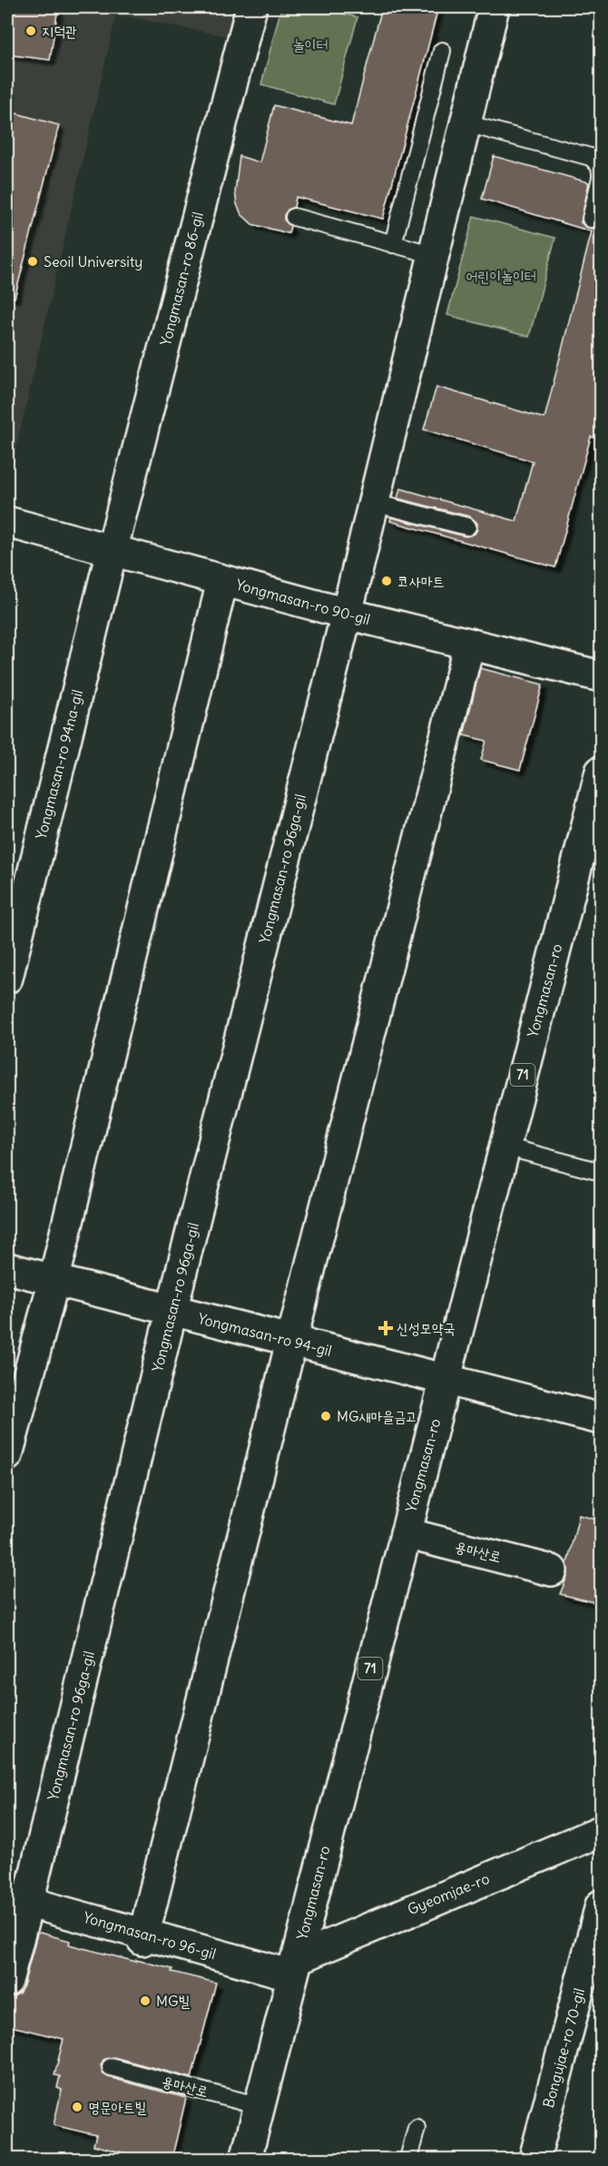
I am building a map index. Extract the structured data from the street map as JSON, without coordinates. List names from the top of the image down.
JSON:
{
  "streets": {
    "street": [
      "Yongmasan-ro 86-gil",
      "Yongmasan-ro 90-gil",
      "Yongmasan-ro 94na-gil",
      "Yongmasan-ro 96ga-gil",
      "Yongmasan-ro",
      "71",
      "Yongmasan-ro 94-gil",
      "용마산로",
      "Gyeomjae-ro",
      "Yongmasan-ro 96-gil",
      "Bongujae-ro 70-gil"
    ]
  },
  "crossings": [
    ["Yongmasan-ro 86-gil", "Yongmasan-ro 90-gil"],
    ["Yongmasan-ro 86-gil", "Yongmasan-ro 94na-gil"],
    ["Yongmasan-ro 90-gil", "Yongmasan-ro 94na-gil"],
    ["Yongmasan-ro 90-gil", "Yongmasan-ro 96ga-gil"],
    ["Yongmasan-ro 96ga-gil", "Yongmasan-ro 94-gil"],
    ["Yongmasan-ro 96ga-gil", "Yongmasan-ro 96-gil"],
    ["Yongmasan-ro", "Yongmasan-ro 94-gil"],
    ["Yongmasan-ro", "용마산로"],
    ["Yongmasan-ro", "Gyeomjae-ro"],
    ["Yongmasan-ro", "Yongmasan-ro 96-gil"],
    ["Gyeomjae-ro", "Yongmasan-ro 96-gil"]
  ],
  "parks": ["놀이터", "어린이놀이터"],
  "places": {
    "other": [
      "지덕관",
      "Seoil University",
      "코사마트",
      "MG새마을금고",
      "MG빌",
      "명문아트빌"
    ],
    "health": ["신성모약국"]
  }
}
